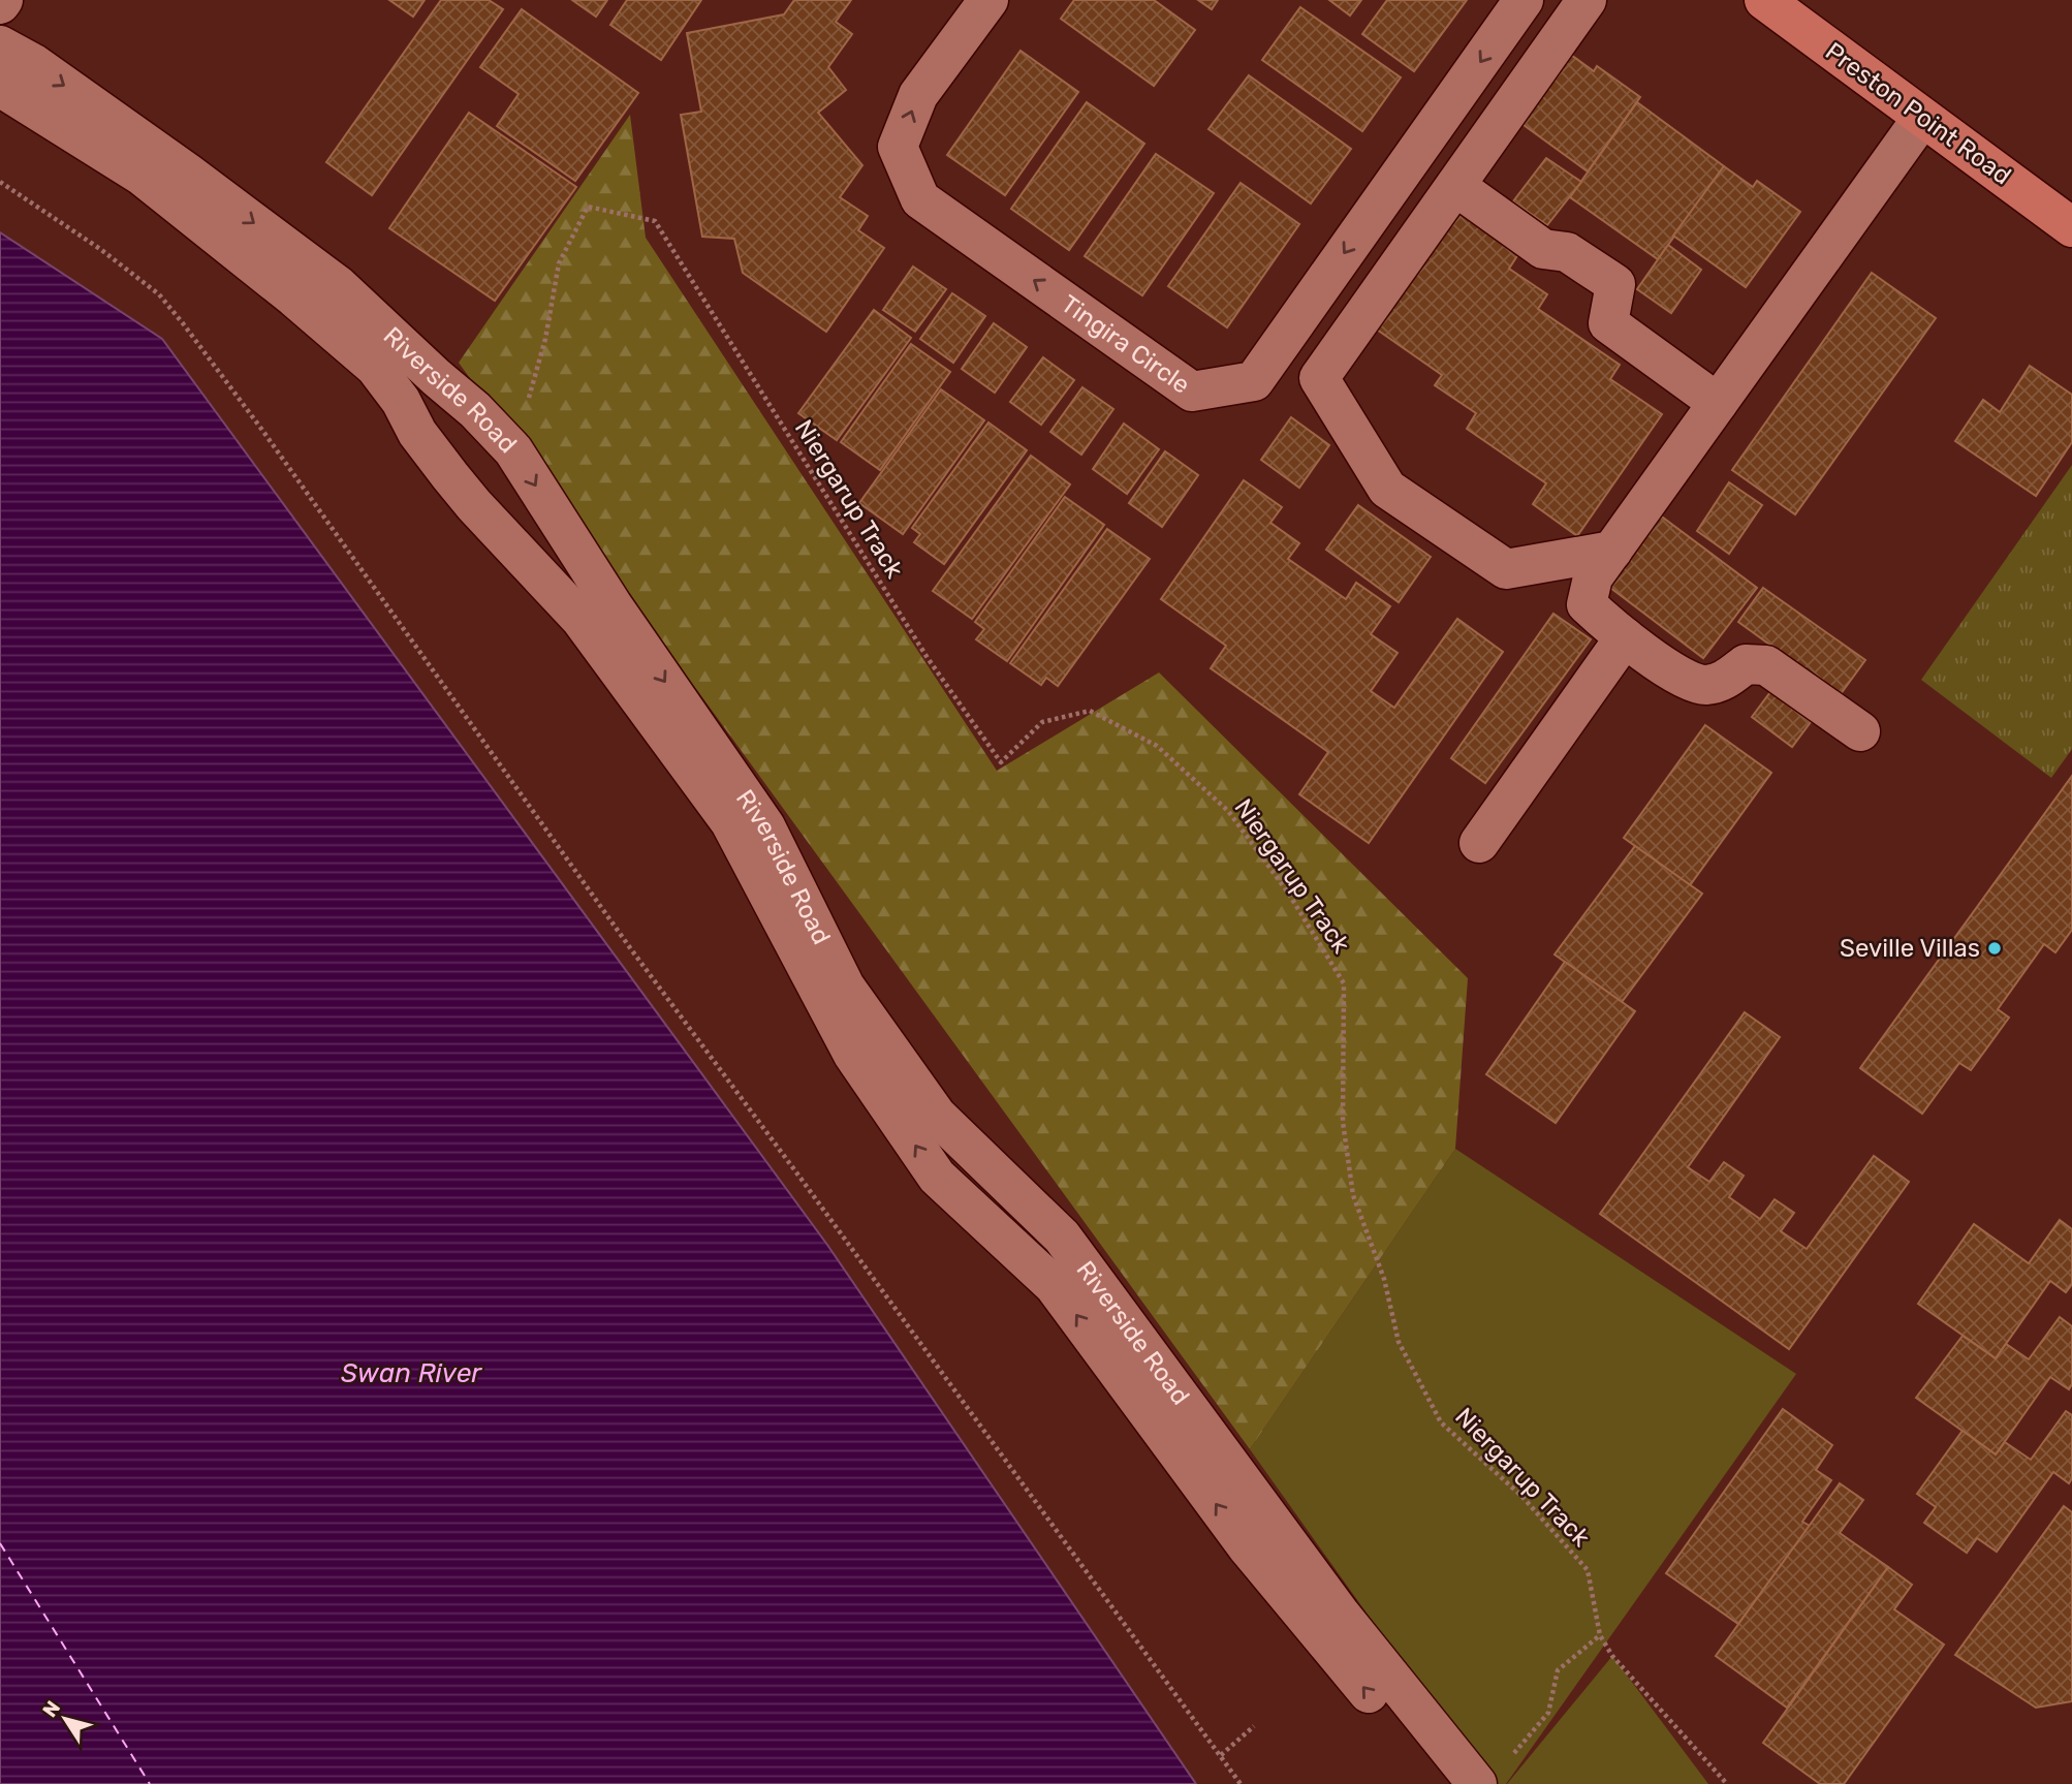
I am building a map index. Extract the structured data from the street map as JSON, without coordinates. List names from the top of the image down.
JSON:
{
  "streets": {
    "main road": ["Preston Point Road"],
    "street": ["Tingira Circle", "Riverside Road"],
    "path": ["Niergarup Track"]
  },
  "water": ["Swan River"],
  "places": ["Seville Villas"],
  "north": "top left"
}
